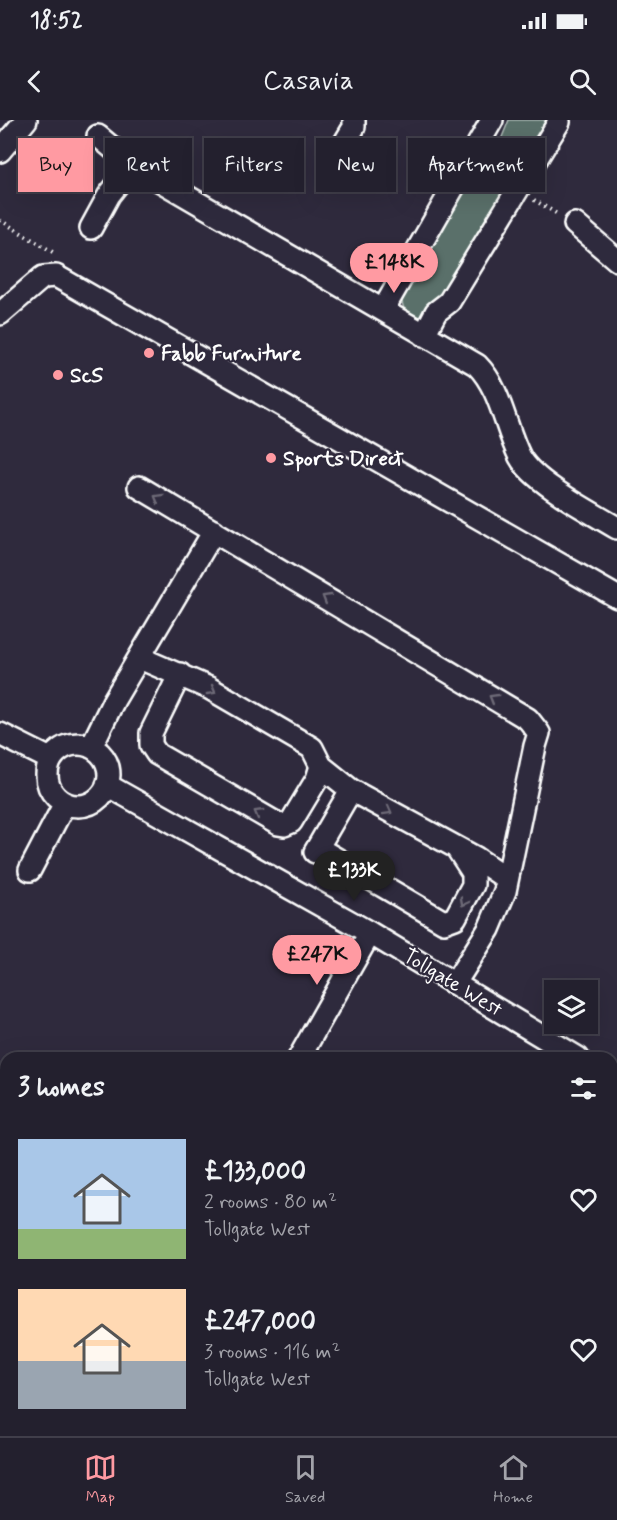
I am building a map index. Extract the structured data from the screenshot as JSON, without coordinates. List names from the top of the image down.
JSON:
{
  "streets": {
    "street": ["Tollgate West"]
  },
  "places": ["Fabb Furniture", "ScS", "Sports Direct"],
  "page": {
    "status": "18:52",
    "header": "Casavia",
    "chip": [
      "Buy",
      "Rent",
      "Filters",
      "New",
      "Apartment"
    ],
    "price": ["£148K", "£133K", "£247K"],
    "heading": "3 homes",
    "list": [
      {
        "name": "£133,000",
        "note": "2 rooms · 80 m² · Tollgate West"
      },
      {
        "name": "£247,000",
        "note": "3 rooms · 116 m² · Tollgate West"
      }
    ],
    "tabs": ["Map", "Saved", "Home"]
  }
}
